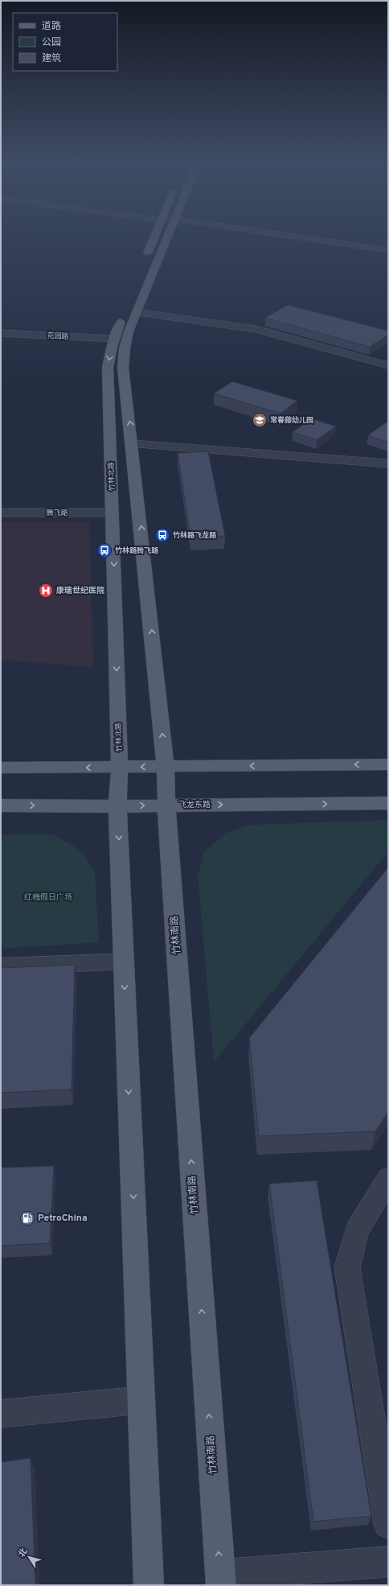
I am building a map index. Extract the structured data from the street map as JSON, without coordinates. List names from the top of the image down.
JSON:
{
  "streets": {
    "main road": ["竹林北路", "飞龙东路", "竹林南路"],
    "street": ["花园路", "腾飞路"]
  },
  "crossings": [
    ["花园路", "竹林北路"],
    ["竹林北路", "腾飞路"],
    ["竹林北路", "飞龙东路"],
    ["飞龙东路", "竹林南路"]
  ],
  "parks": ["红梅假日广场"],
  "places": {
    "school or university": ["常春藤幼儿园"],
    "bus stop": ["竹林路飞龙路", "竹林路腾飞路"],
    "hospital": ["康瑞世纪医院"],
    "fuel station": ["PetroChina"]
  },
  "legend": ["道路", "公园", "建筑"],
  "north": "top left"
}
